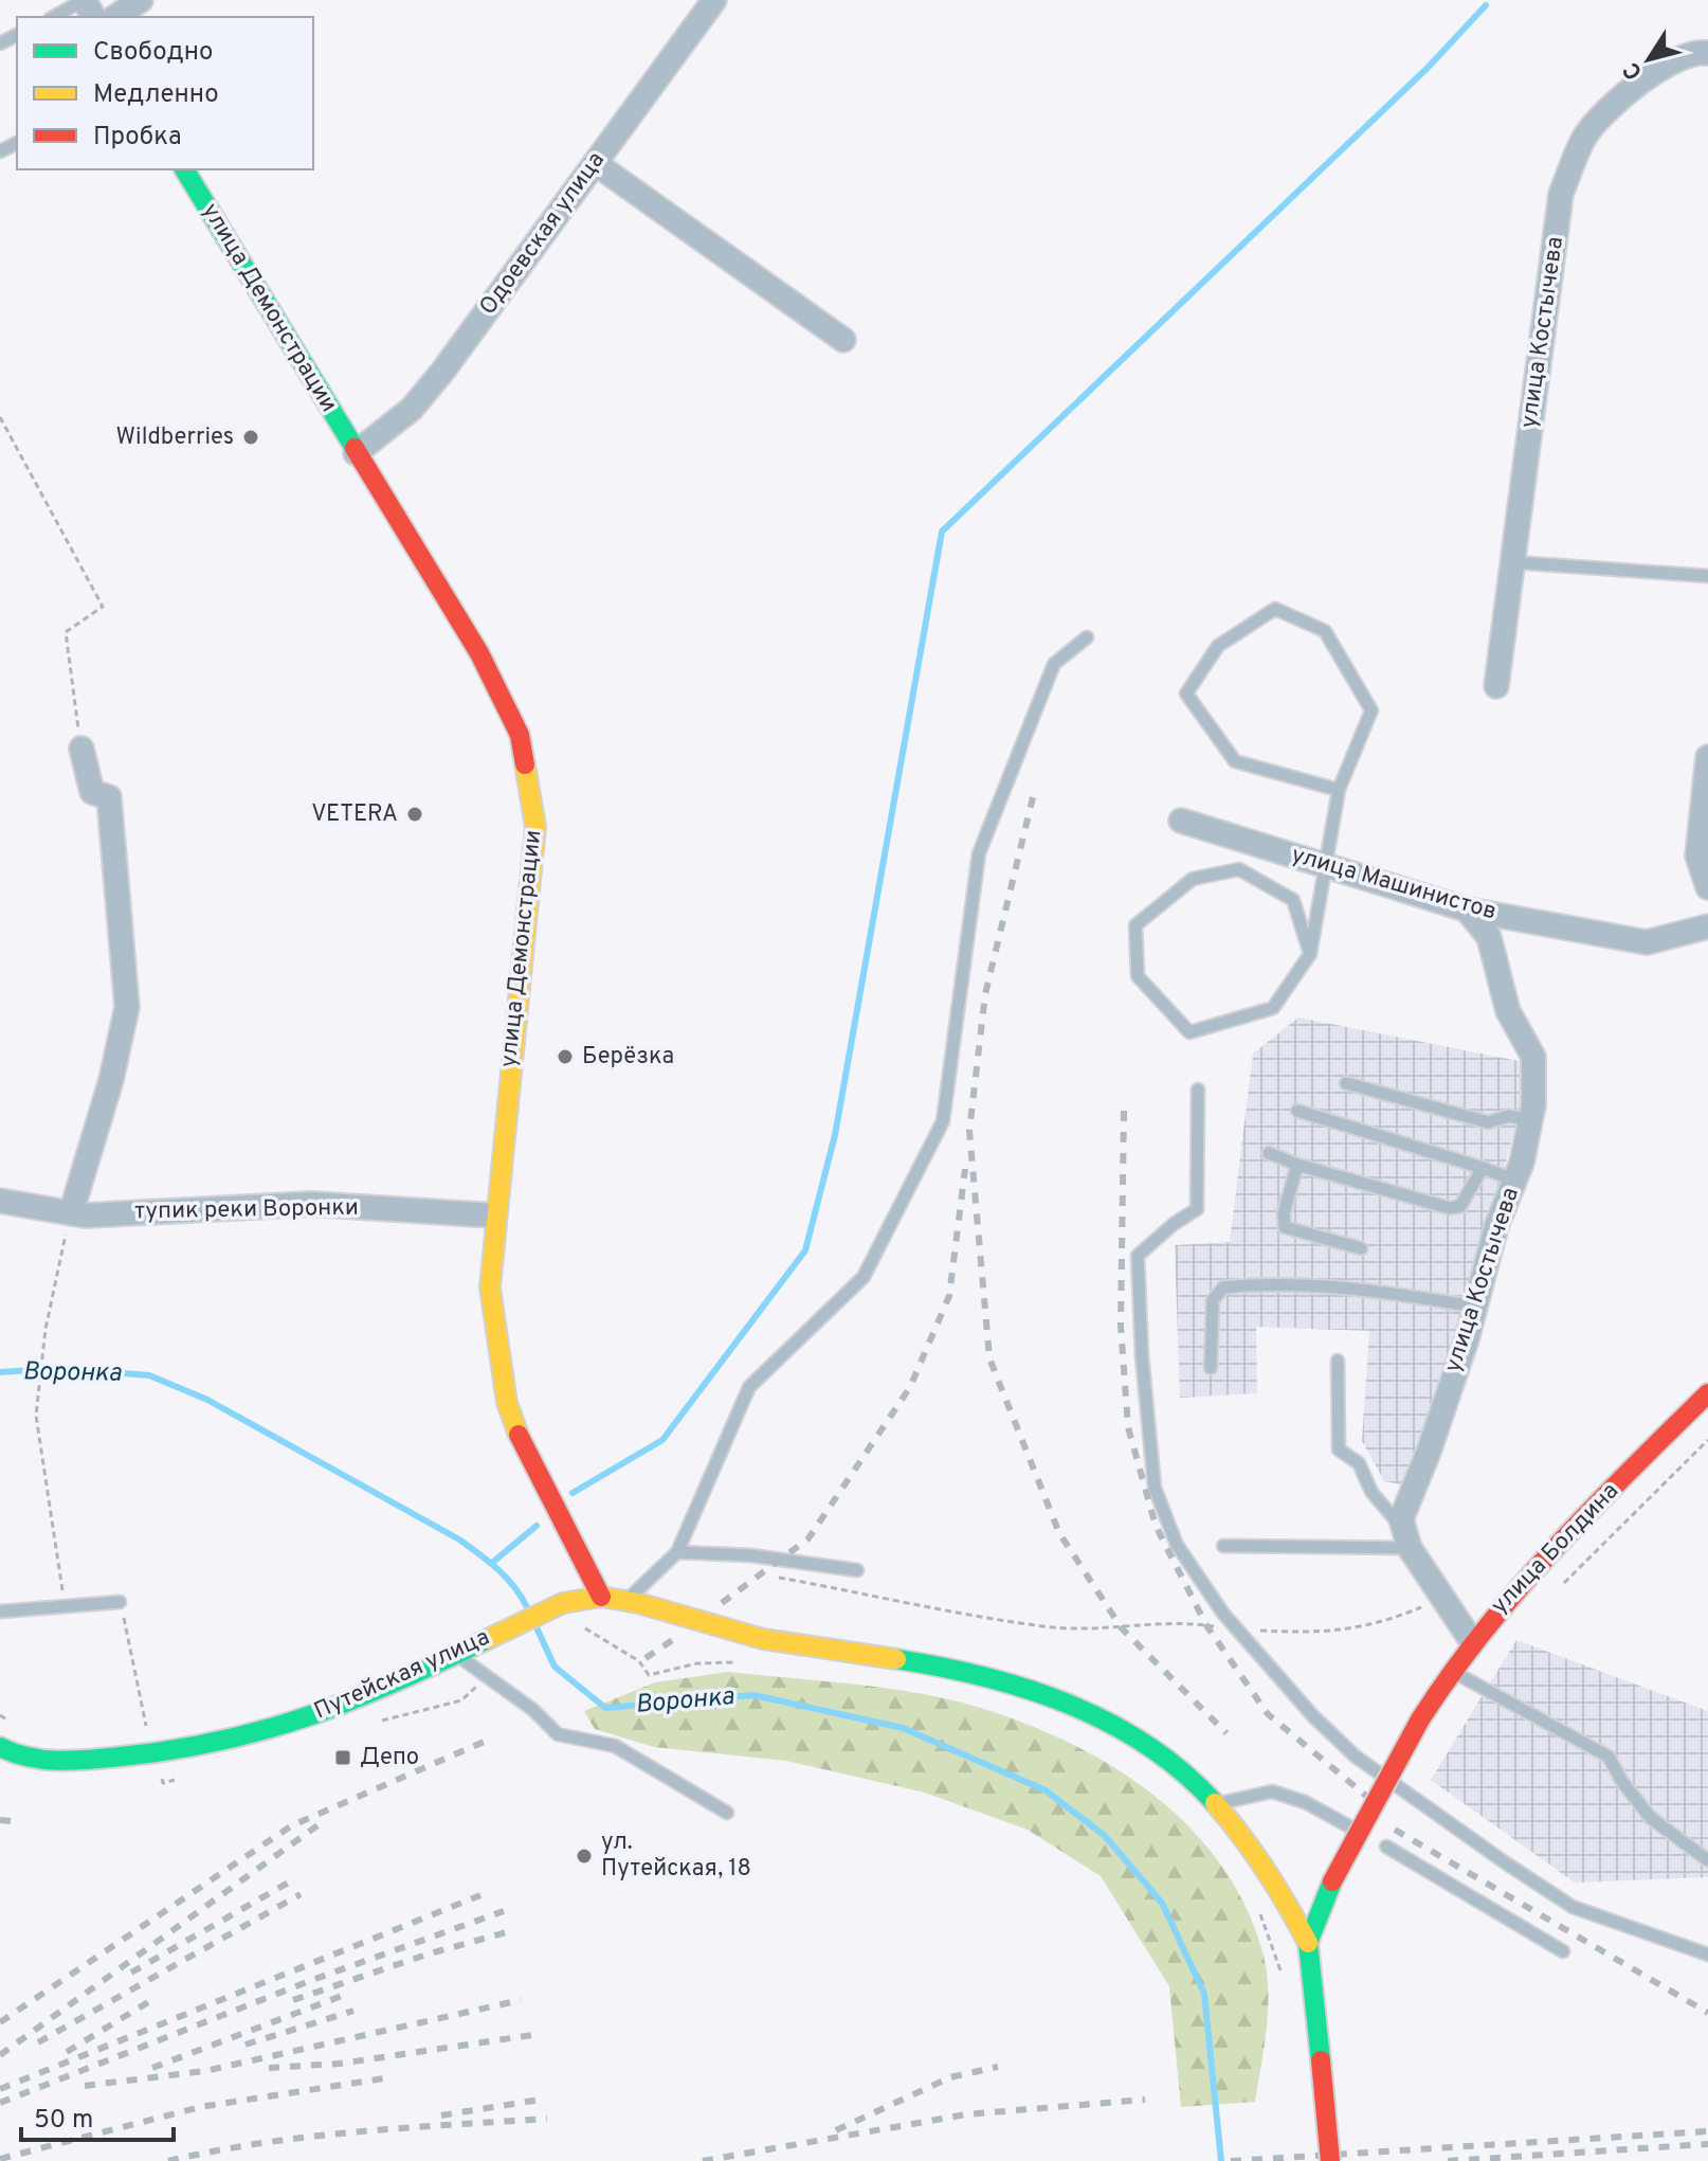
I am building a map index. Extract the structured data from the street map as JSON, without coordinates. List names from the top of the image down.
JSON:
{
  "streets": {
    "street": [
      "Одоевская улица",
      "улица Демонстрации",
      "улица Костычева",
      "улица Машинистов",
      "тупик реки Воронки",
      "улица Болдина",
      "Путейская улица"
    ]
  },
  "crossings": [
    ["Одоевская улица", "улица Демонстрации"],
    ["улица Демонстрации", "тупик реки Воронки"],
    ["улица Демонстрации", "Путейская улица"],
    ["улица Костычева", "улица Машинистов"]
  ],
  "water": ["Воронка"],
  "places": {
    "other": [
      "Wildberries",
      "VETERA",
      "Берёзка",
      "ул. Путейская, 18"
    ],
    "transit": ["Депо"]
  },
  "legend": ["Свободно", "Медленно", "Пробка"],
  "scale_bar": "50 m",
  "north": "bottom left"
}
